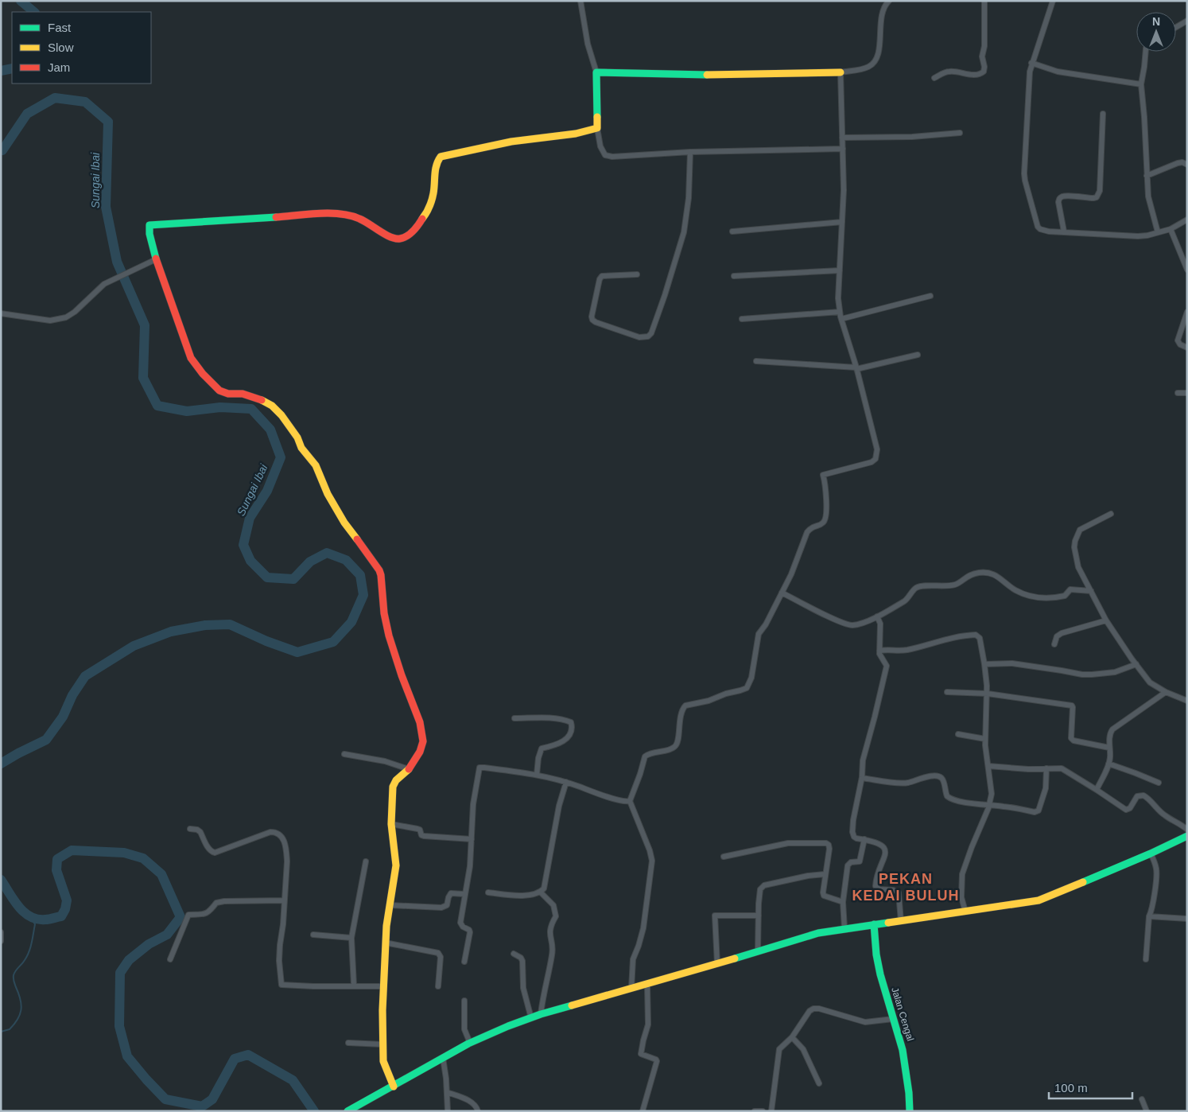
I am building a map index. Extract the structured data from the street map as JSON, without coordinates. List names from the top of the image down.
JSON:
{
  "streets": {
    "street": ["Jalan Cengal"]
  },
  "districts": ["PEKAN KEDAI BULUH"],
  "water": ["Sungai Ibai"],
  "legend": ["Fast", "Slow", "Jam"],
  "scale_bar": "100 m",
  "north": "top"
}
